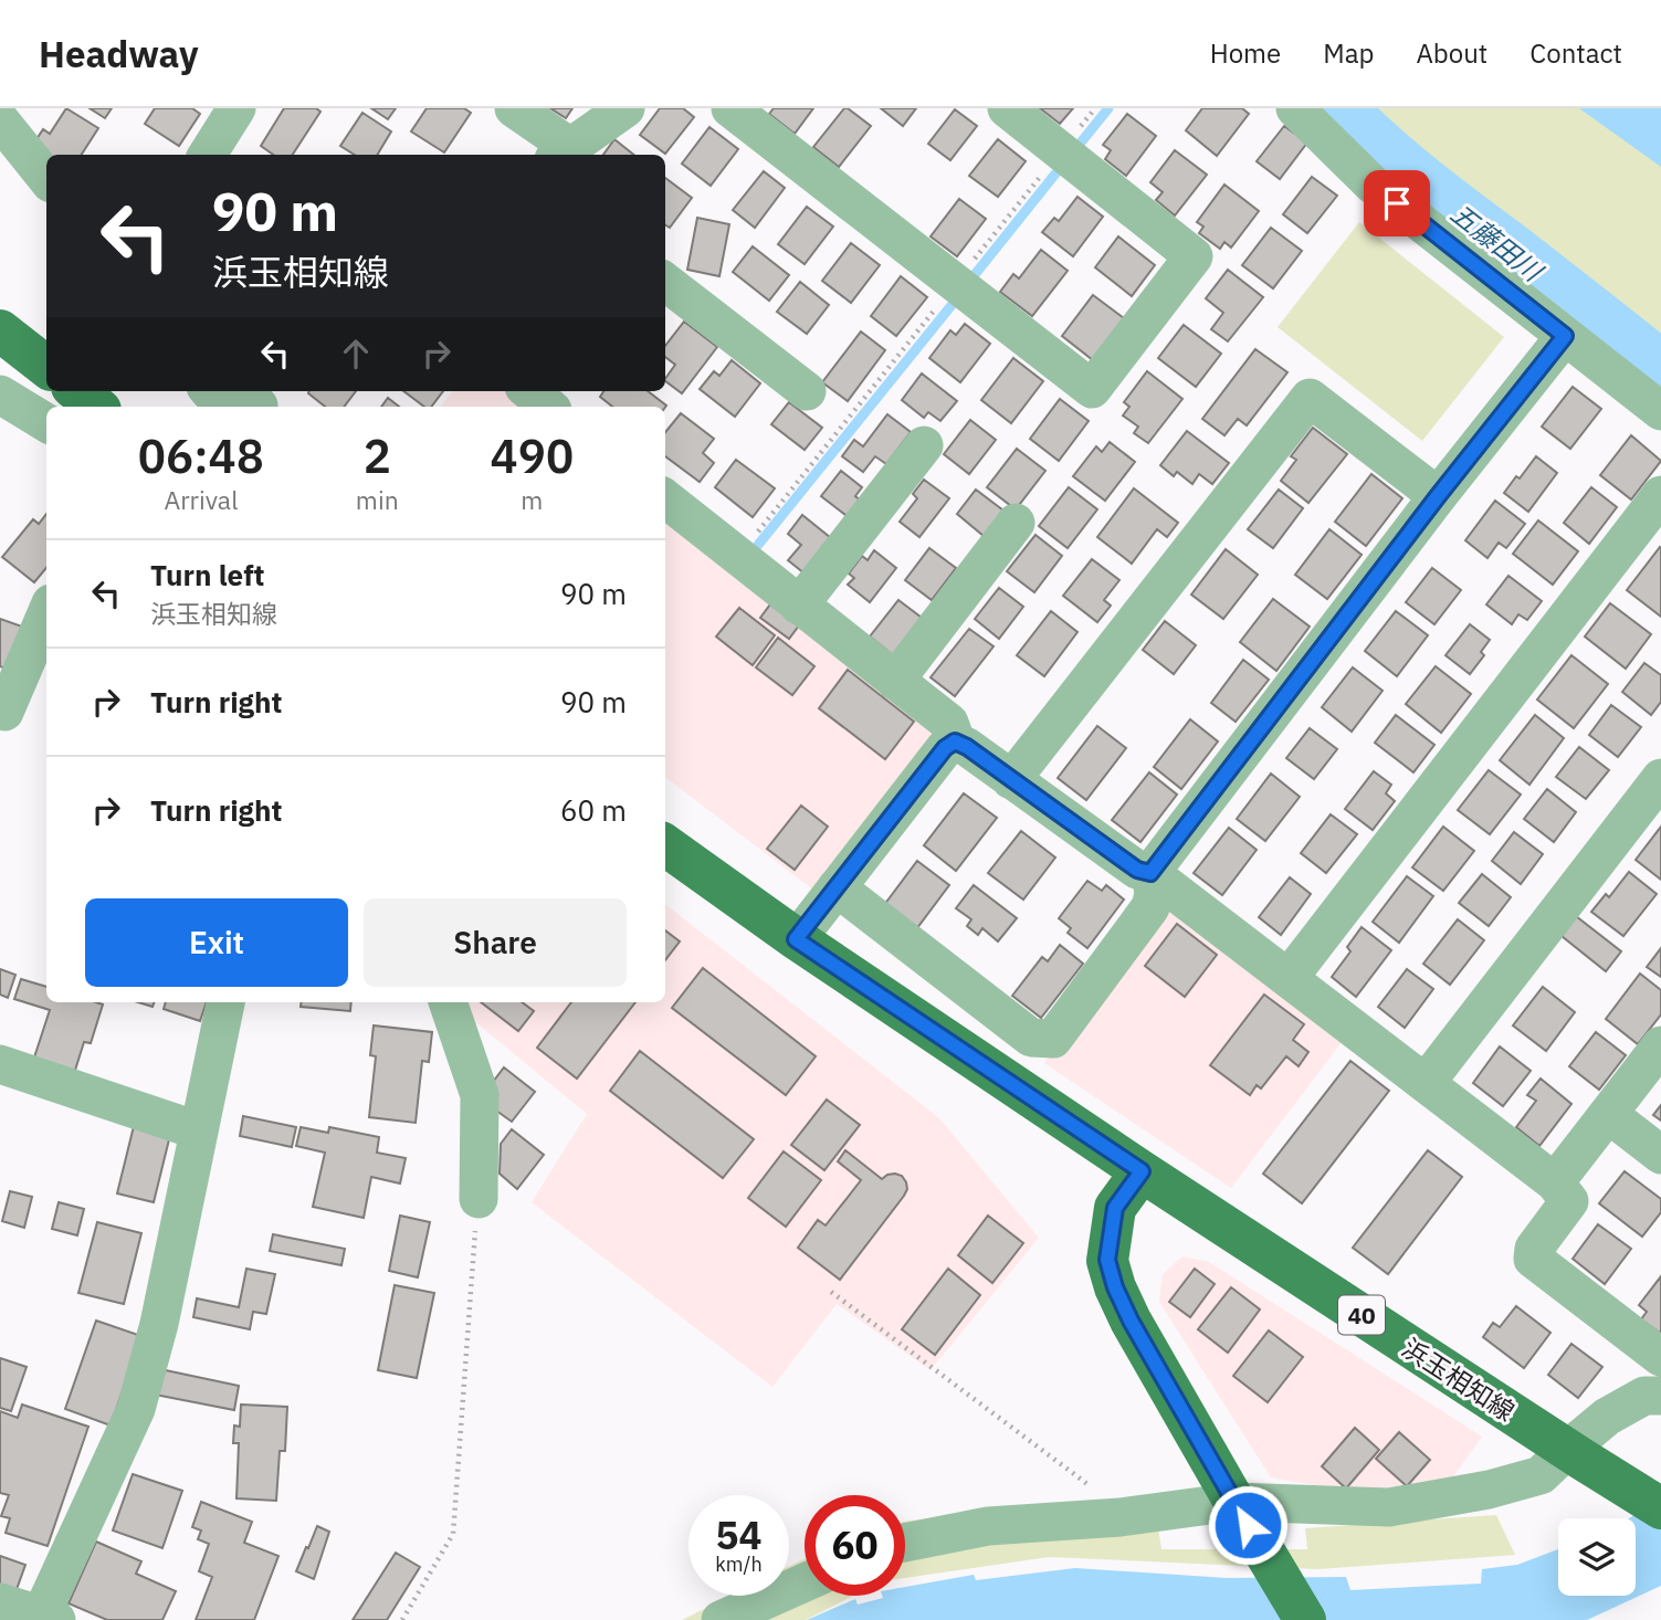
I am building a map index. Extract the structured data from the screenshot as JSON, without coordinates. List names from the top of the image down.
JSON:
{
  "streets": {
    "main road": ["40", "浜玉相知線"]
  },
  "water": ["五藤田川"],
  "page": {
    "header": "Headway",
    "nav": [
      "Home",
      "Map",
      "About",
      "Contact"
    ],
    "turn": ["90 m", "浜玉相知線"],
    "eta": [
      "06:48",
      "Arrival",
      "2",
      "min",
      "490",
      "m"
    ],
    "list": [
      {
        "name": "Turn left",
        "note": "浜玉相知線",
        "value": "90 m"
      },
      {
        "name": "Turn right",
        "value": "90 m"
      },
      {
        "name": "Turn right",
        "value": "60 m"
      }
    ],
    "buttons": ["Exit", "Share"],
    "speed": "54 km/h",
    "limit": "60"
  }
}
